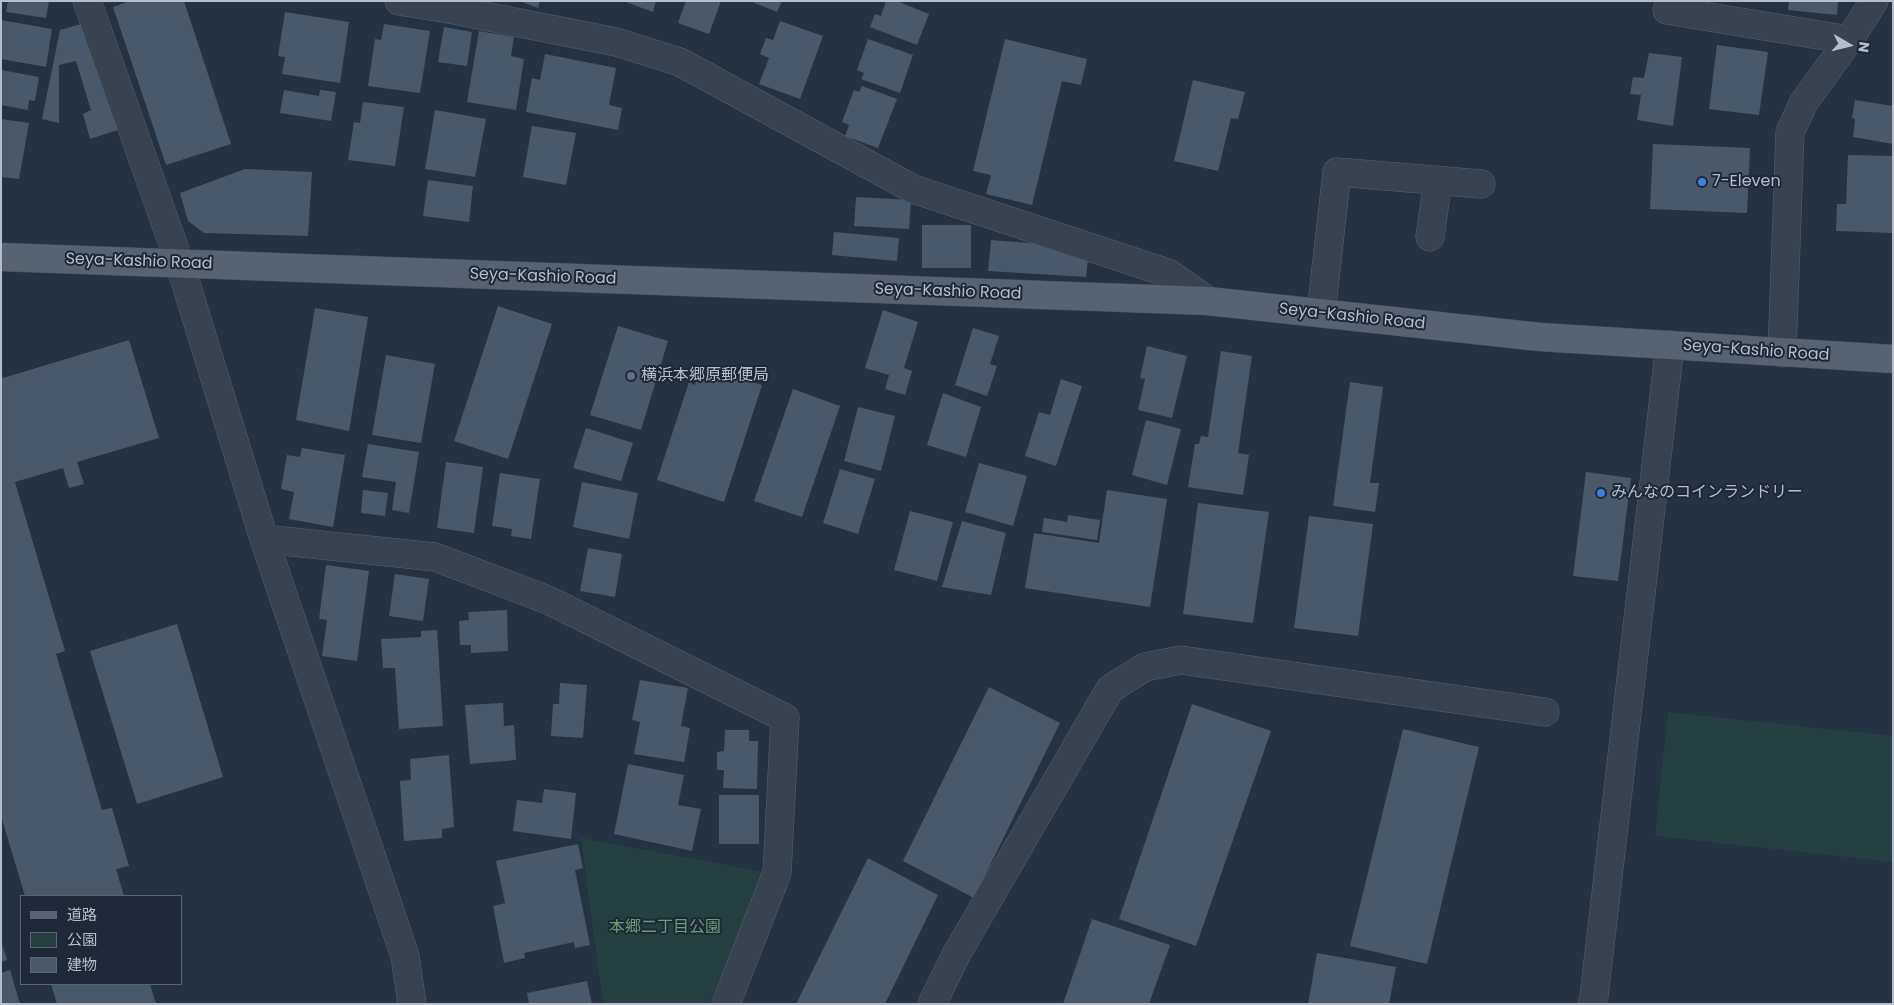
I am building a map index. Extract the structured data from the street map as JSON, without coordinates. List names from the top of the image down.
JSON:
{
  "streets": {
    "main road": ["Seya-Kashio Road"]
  },
  "parks": ["本郷二丁目公園"],
  "places": ["7-Eleven", "横浜本郷原郵便局", "みんなのコインランドリー"],
  "legend": ["道路", "公園", "建物"],
  "north": "right"
}
